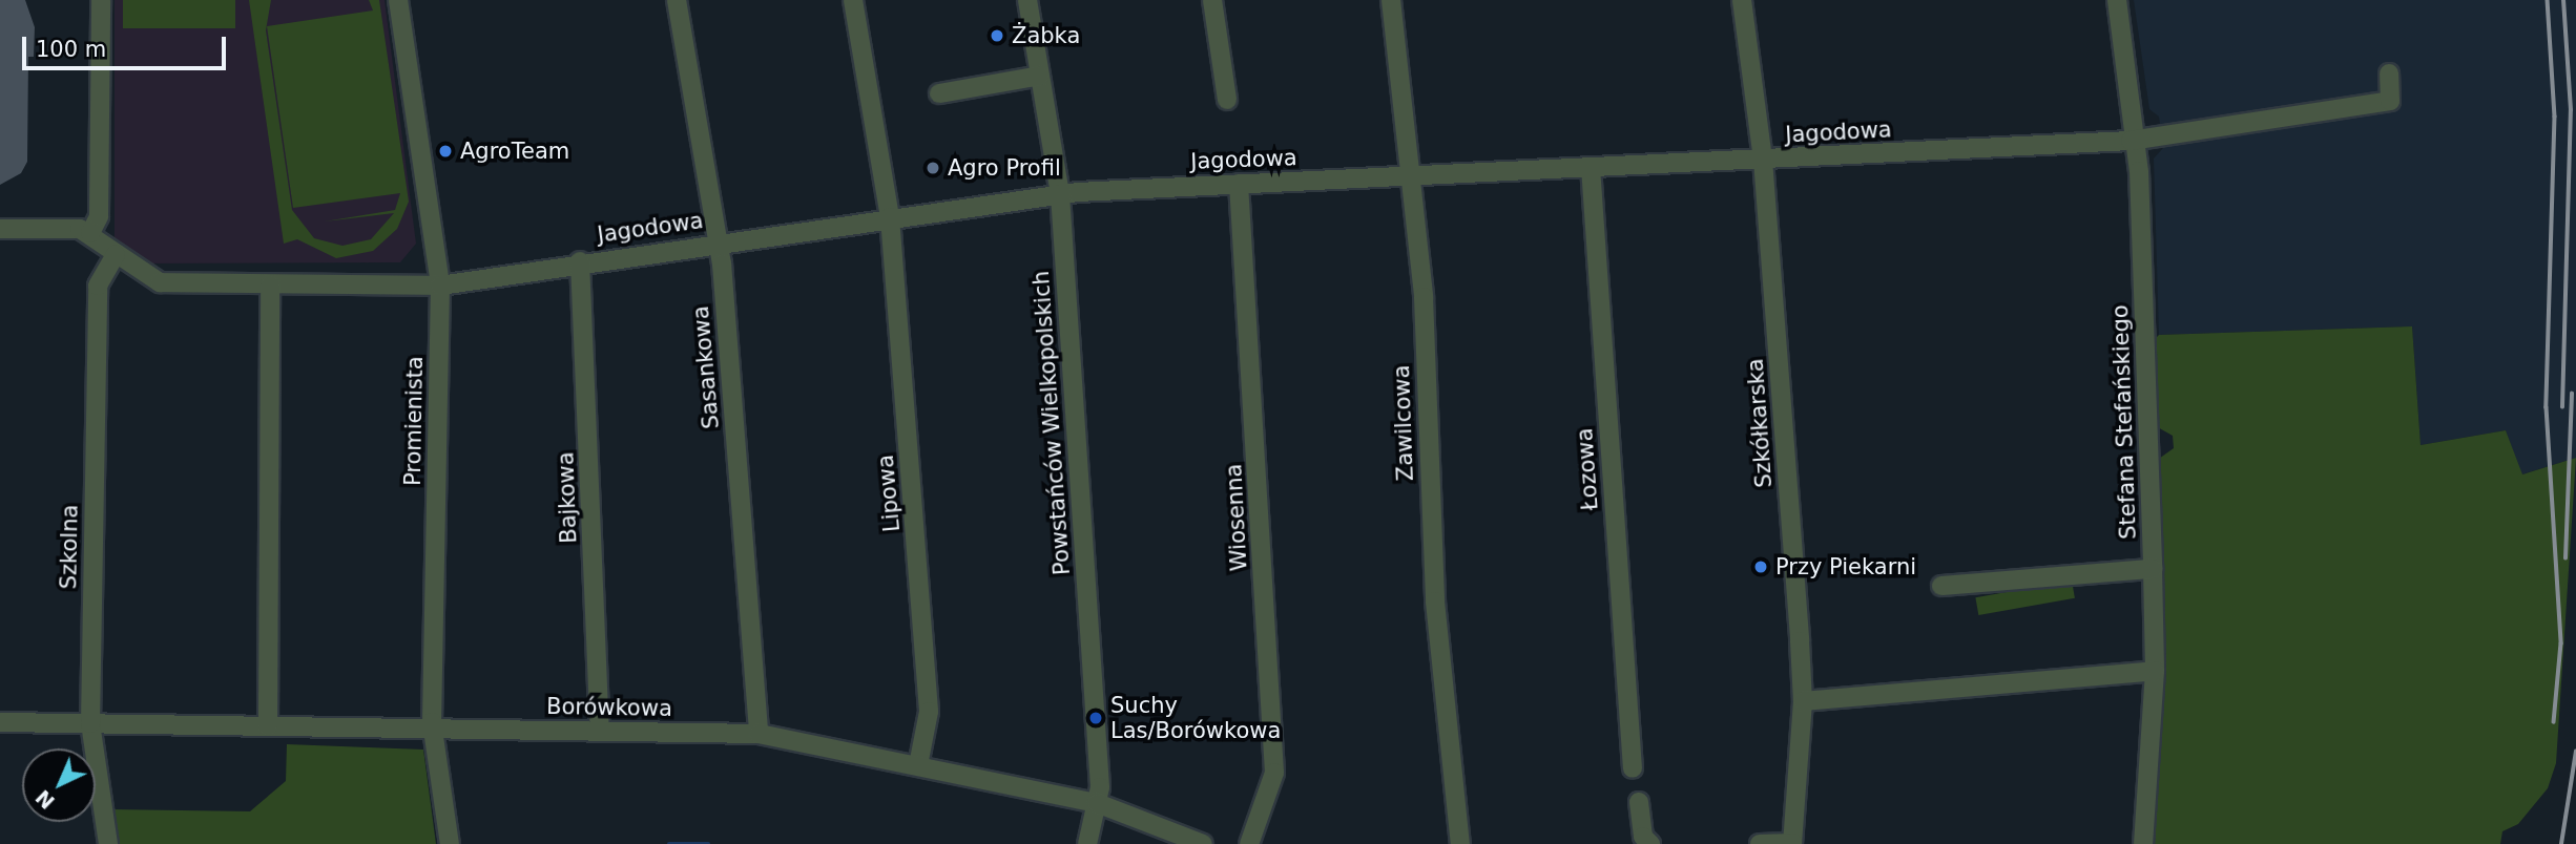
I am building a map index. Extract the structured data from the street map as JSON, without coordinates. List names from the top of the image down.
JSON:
{
  "streets": {
    "street": [
      "Jagodowa",
      "Sasankowa",
      "Promienista",
      "Stefana Stefańskiego",
      "Powstańców Wielkopolskich",
      "Zawilcowa",
      "Szkółkarska",
      "Łozowa",
      "Lipowa",
      "Bajkowa",
      "Wiosenna",
      "Szkolna",
      "Borówkowa"
    ]
  },
  "crossings": [
    ["Jagodowa", "Sasankowa"],
    ["Jagodowa", "Promienista"],
    ["Jagodowa", "Stefana Stefańskiego"],
    ["Jagodowa", "Powstańców Wielkopolskich"],
    ["Jagodowa", "Zawilcowa"],
    ["Jagodowa", "Szkółkarska"],
    ["Jagodowa", "Łozowa"],
    ["Jagodowa", "Lipowa"],
    ["Jagodowa", "Bajkowa"],
    ["Jagodowa", "Wiosenna"],
    ["Jagodowa", "Szkolna"],
    ["Sasankowa", "Borówkowa"],
    ["Promienista", "Borówkowa"],
    ["Powstańców Wielkopolskich", "Borówkowa"],
    ["Lipowa", "Borówkowa"],
    ["Bajkowa", "Borówkowa"],
    ["Szkolna", "Borówkowa"]
  ],
  "places": [
    "Żabka",
    "AgroTeam",
    "Agro Profil",
    "Przy Piekarni",
    "Suchy Las/Borówkowa"
  ],
  "scale_bar": "100 m",
  "north": "bottom left"
}
